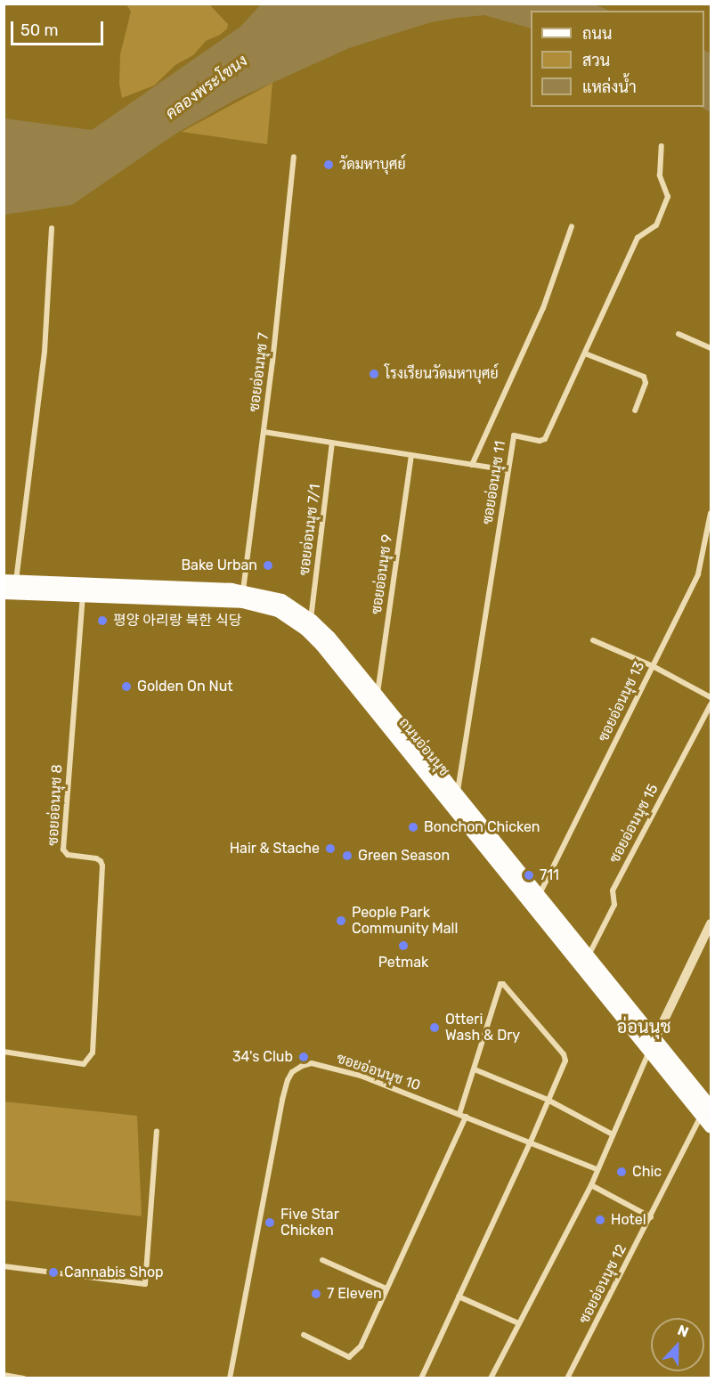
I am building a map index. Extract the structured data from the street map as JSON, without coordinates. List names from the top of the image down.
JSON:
{
  "streets": {
    "main road": ["ถนนอ่อนนุช"],
    "street": [
      "ซอยอ่อนนุช 7",
      "ซอยอ่อนนุช 11",
      "ซอยอ่อนนุช 7/1",
      "ซอยอ่อนนุช 9",
      "ซอยอ่อนนุช 13",
      "ซอยอ่อนนุช 8",
      "ซอยอ่อนนุช 15",
      "ซอยอ่อนนุช 10",
      "ซอยอ่อนนุช 12"
    ]
  },
  "crossings": [
    ["ซอยอ่อนนุช 7", "ถนนอ่อนนุช"],
    ["ซอยอ่อนนุช 11", "ถนนอ่อนนุช"],
    ["ซอยอ่อนนุช 7/1", "ถนนอ่อนนุช"],
    ["ซอยอ่อนนุช 9", "ถนนอ่อนนุช"],
    ["ซอยอ่อนนุช 13", "ถนนอ่อนนุช"],
    ["ถนนอ่อนนุช", "ซอยอ่อนนุช 8"],
    ["ถนนอ่อนนุช", "ซอยอ่อนนุช 15"],
    ["ถนนอ่อนนุช", "ซอยอ่อนนุช 12"]
  ],
  "districts": ["อ่อนนุช"],
  "water": ["คลองพระโขนง"],
  "places": [
    "วัดมหาบุศย์",
    "โรงเรียนวัดมหาบุศย์",
    "Bake Urban",
    "평양 아리랑 북한 식당",
    "Golden On Nut",
    "Bonchon Chicken",
    "Hair & Stache",
    "Green Season",
    "711",
    "People Park Community Mall",
    "Petmak",
    "Otteri Wash & Dry",
    "34's Club",
    "Chic",
    "Hotel",
    "Five Star Chicken",
    "Cannabis Shop",
    "7 Eleven"
  ],
  "legend": ["ถนน", "สวน", "แหล่งน้ำ"],
  "scale_bar": "50 m",
  "north": "top"
}
